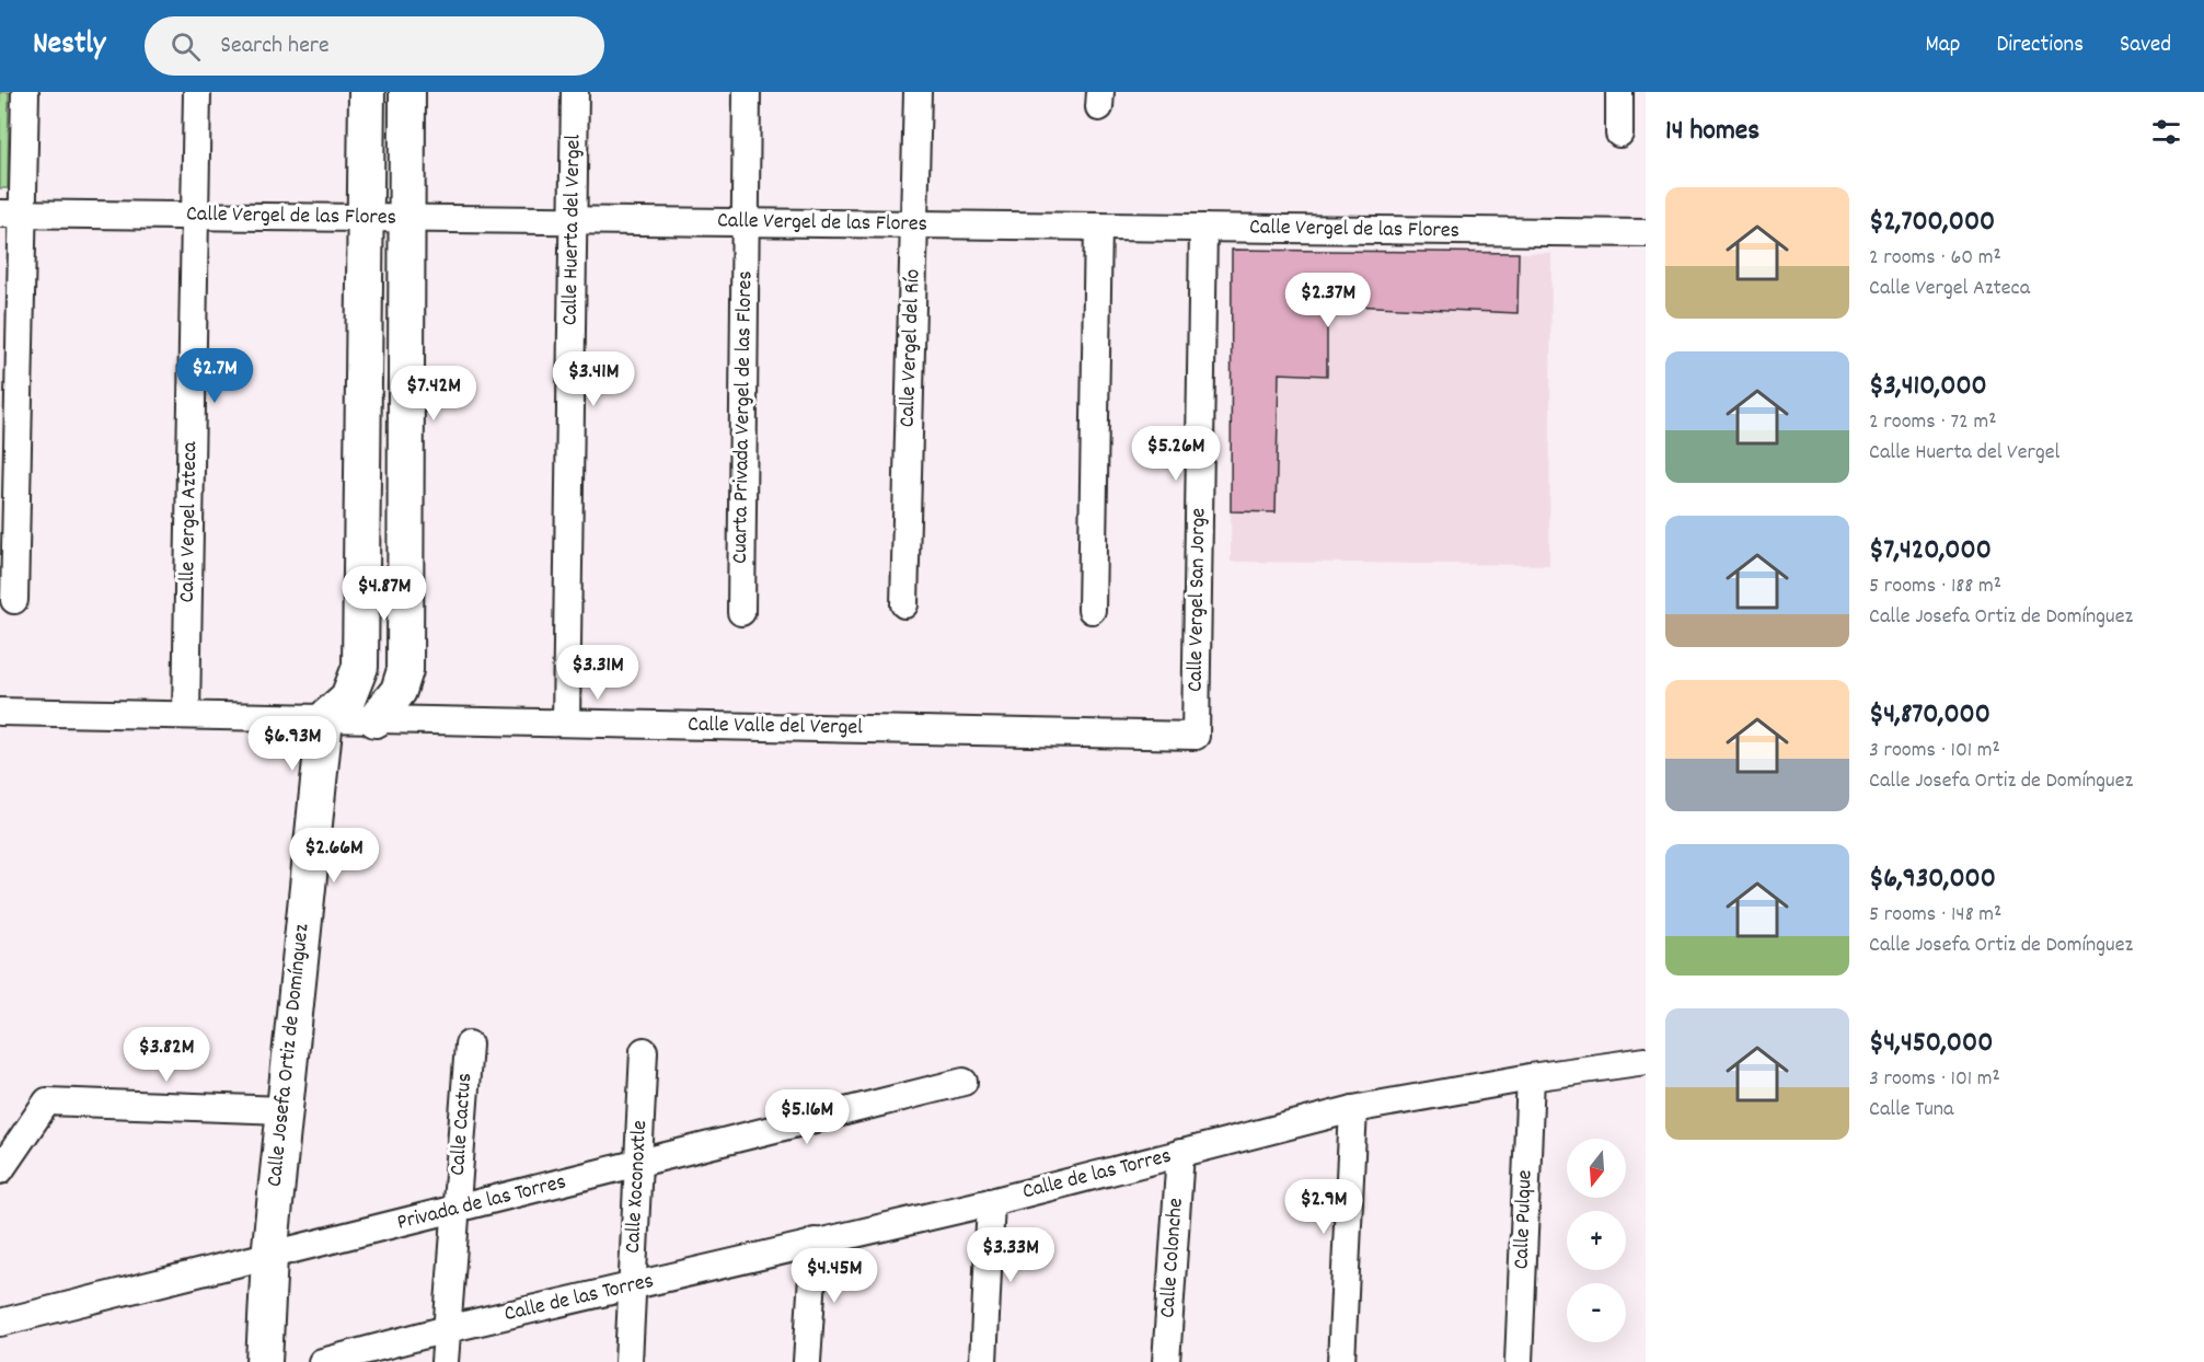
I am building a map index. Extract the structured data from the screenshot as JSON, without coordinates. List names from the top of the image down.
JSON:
{
  "streets": {
    "street": [
      "Calle Vergel de las Flores",
      "Calle Huerta del Vergel",
      "Calle Vergel del Río",
      "Cuarta Privada Vergel de las Flores",
      "Calle Vergel Azteca",
      "Calle Vergel San Jorge",
      "Calle Valle del Vergel",
      "Calle Josefa Ortiz de Domínguez",
      "Calle Cactus",
      "Calle de las Torres",
      "Calle Xoconoxtle",
      "Privada de las Torres",
      "Calle Pulque",
      "Calle Colonche"
    ]
  },
  "crossings": [
    ["Calle Vergel de las Flores", "Calle Huerta del Vergel"],
    ["Calle Vergel de las Flores", "Calle Vergel del Río"],
    ["Calle Vergel de las Flores", "Cuarta Privada Vergel de las Flores"],
    ["Calle Vergel de las Flores", "Calle Vergel Azteca"],
    ["Calle Vergel de las Flores", "Calle Vergel San Jorge"],
    ["Calle Huerta del Vergel", "Calle Valle del Vergel"],
    ["Calle Vergel Azteca", "Calle Valle del Vergel"],
    ["Calle Vergel San Jorge", "Calle Valle del Vergel"],
    ["Calle Valle del Vergel", "Calle Josefa Ortiz de Domínguez"],
    ["Calle Josefa Ortiz de Domínguez", "Privada de las Torres"],
    ["Calle Cactus", "Calle de las Torres"],
    ["Calle Cactus", "Privada de las Torres"],
    ["Calle de las Torres", "Calle Xoconoxtle"],
    ["Calle de las Torres", "Calle Pulque"],
    ["Calle de las Torres", "Calle Colonche"],
    ["Calle Xoconoxtle", "Privada de las Torres"]
  ],
  "north": "bottom",
  "page": {
    "header": "Nestly",
    "search": "Search here",
    "nav": ["Map", "Directions", "Saved"],
    "heading": "14 homes",
    "list": [
      {
        "name": "$2,700,000",
        "note": "2 rooms · 60 m² · Calle Vergel Azteca"
      },
      {
        "name": "$3,410,000",
        "note": "2 rooms · 72 m² · Calle Huerta del Vergel"
      },
      {
        "name": "$7,420,000",
        "note": "5 rooms · 188 m² · Calle Josefa Ortiz de Domínguez"
      },
      {
        "name": "$4,870,000",
        "note": "3 rooms · 101 m² · Calle Josefa Ortiz de Domínguez"
      },
      {
        "name": "$6,930,000",
        "note": "5 rooms · 148 m² · Calle Josefa Ortiz de Domínguez"
      },
      {
        "name": "$4,450,000",
        "note": "3 rooms · 101 m² · Calle Tuna"
      }
    ],
    "price": [
      "$2.37M",
      "$2.7M",
      "$3.41M",
      "$7.42M",
      "$5.26M",
      "$4.87M",
      "$3.31M",
      "$6.93M",
      "$2.66M",
      "$3.82M",
      "$5.16M",
      "$2.9M",
      "$3.33M",
      "$4.45M"
    ],
    "map_buttons": ["+", "−"]
  }
}
